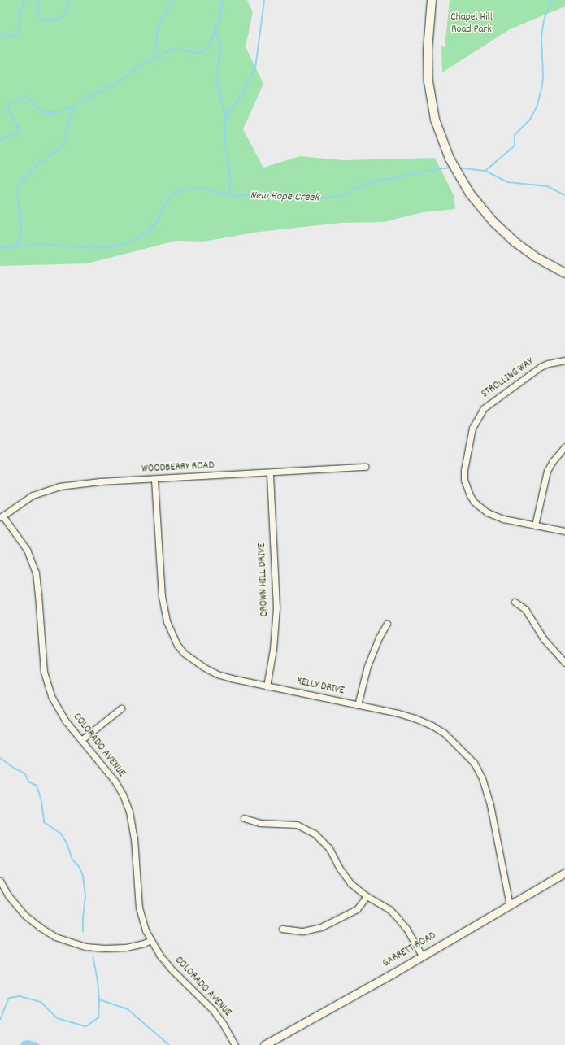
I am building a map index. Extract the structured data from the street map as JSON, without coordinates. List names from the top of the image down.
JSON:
{
  "streets": {
    "street": [
      "STROLLING WAY",
      "WOODBERRY ROAD",
      "CROWN HILL DRIVE",
      "KELLY DRIVE",
      "COLORADO AVENUE",
      "GARRETT ROAD"
    ]
  },
  "crossings": [
    ["WOODBERRY ROAD", "CROWN HILL DRIVE"],
    ["WOODBERRY ROAD", "KELLY DRIVE"],
    ["WOODBERRY ROAD", "COLORADO AVENUE"],
    ["CROWN HILL DRIVE", "KELLY DRIVE"],
    ["KELLY DRIVE", "GARRETT ROAD"]
  ],
  "water": ["New Hope Creek"],
  "parks": ["Chapel Hill Road Park"]
}
